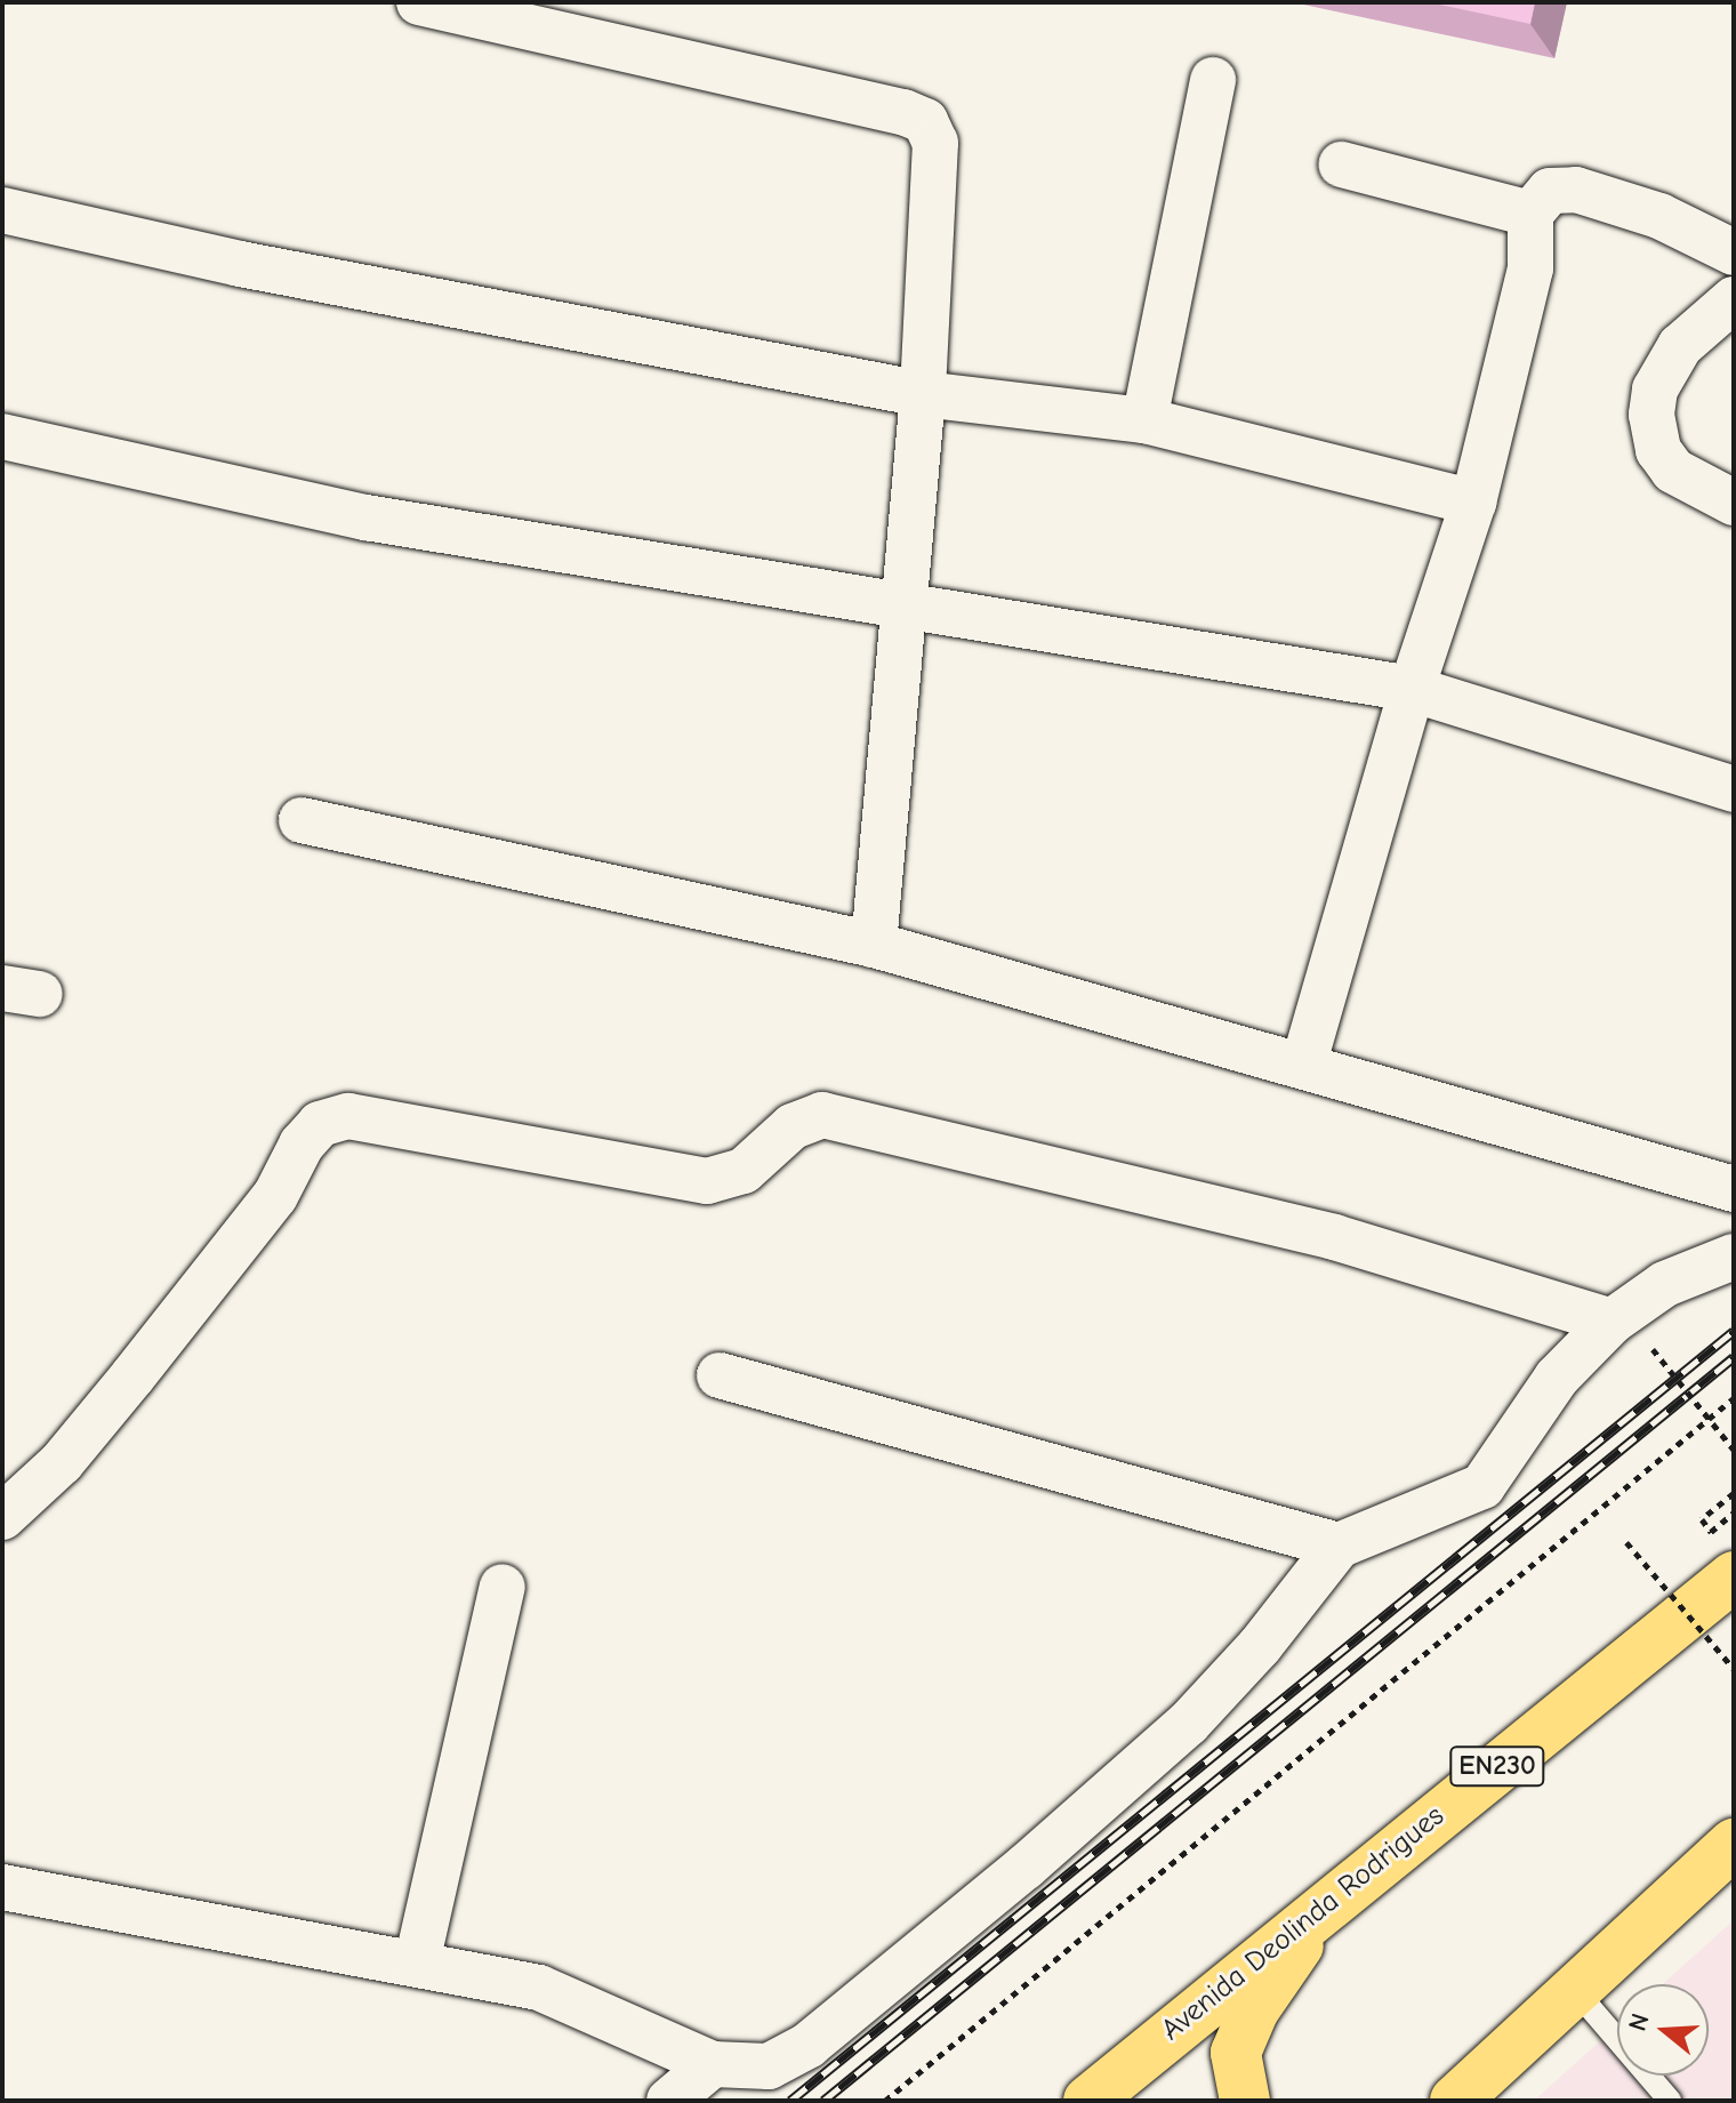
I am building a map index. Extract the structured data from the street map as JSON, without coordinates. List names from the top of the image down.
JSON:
{
  "streets": {
    "highway": ["EN230", "Avenida Deolinda Rodrigues"]
  },
  "north": "left"
}
